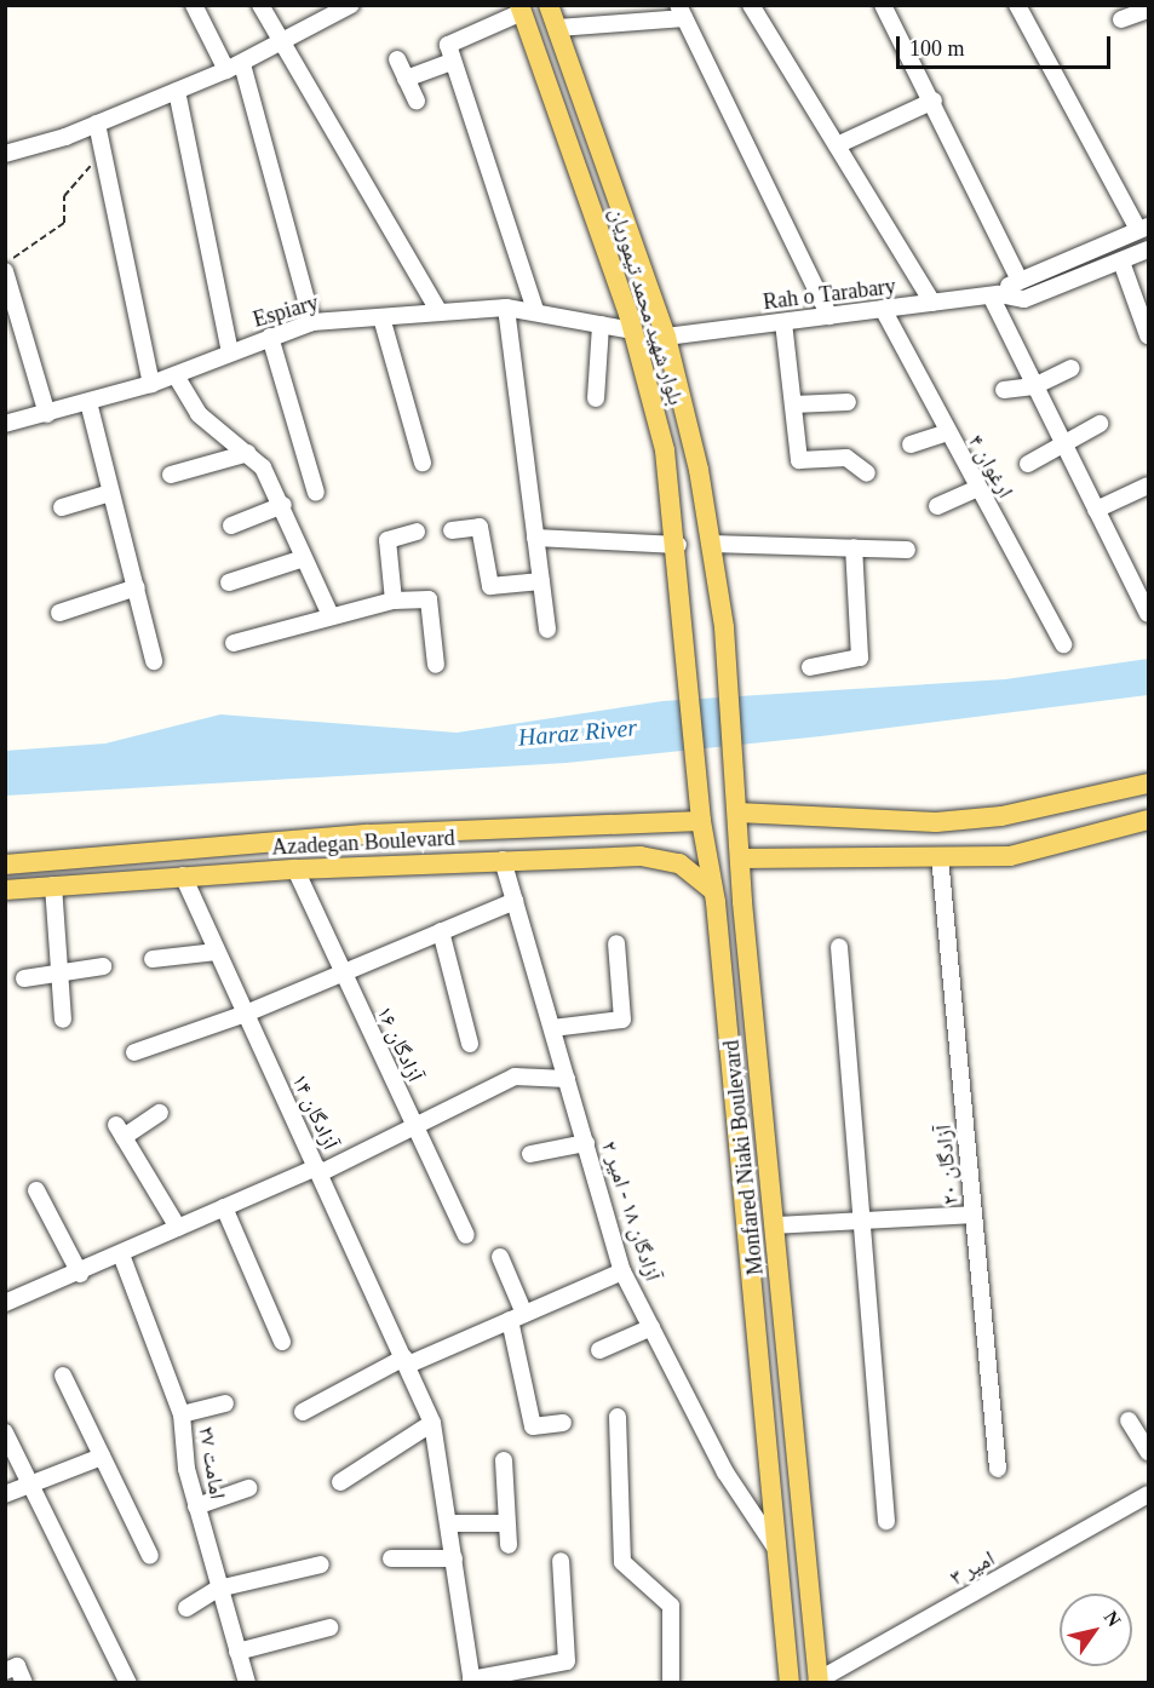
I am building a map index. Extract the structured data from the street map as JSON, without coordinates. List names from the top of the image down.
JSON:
{
  "streets": {
    "main road": ["بلوار شهید محمد تیموریان", "Azadegan Boulevard", "Monfared Niaki Boulevard"],
    "street": [
      "Rah o Tarabary",
      "Espiary",
      "ارغوان ۴",
      "آزادگان ۱۶",
      "آزادگان ۱۴",
      "آزادگان ۲۰",
      "آزادگان ۱۸ - امیر ۲",
      "امامت ۲۷",
      "امیر ۳"
    ]
  },
  "crossings": [
    ["Rah o Tarabary", "بلوار شهید محمد تیموریان"],
    ["Rah o Tarabary", "ارغوان ۴"],
    ["بلوار شهید محمد تیموریان", "Espiary"],
    ["بلوار شهید محمد تیموریان", "Monfared Niaki Boulevard"],
    ["Azadegan Boulevard", "آزادگان ۱۶"],
    ["Azadegan Boulevard", "آزادگان ۱۴"],
    ["Azadegan Boulevard", "Monfared Niaki Boulevard"],
    ["Azadegan Boulevard", "آزادگان ۱۸ - امیر ۲"],
    ["Monfared Niaki Boulevard", "آزادگان ۱۸ - امیر ۲"],
    ["Monfared Niaki Boulevard", "امیر ۳"]
  ],
  "water": ["Haraz River"],
  "scale_bar": "100 m",
  "north": "top right"
}
